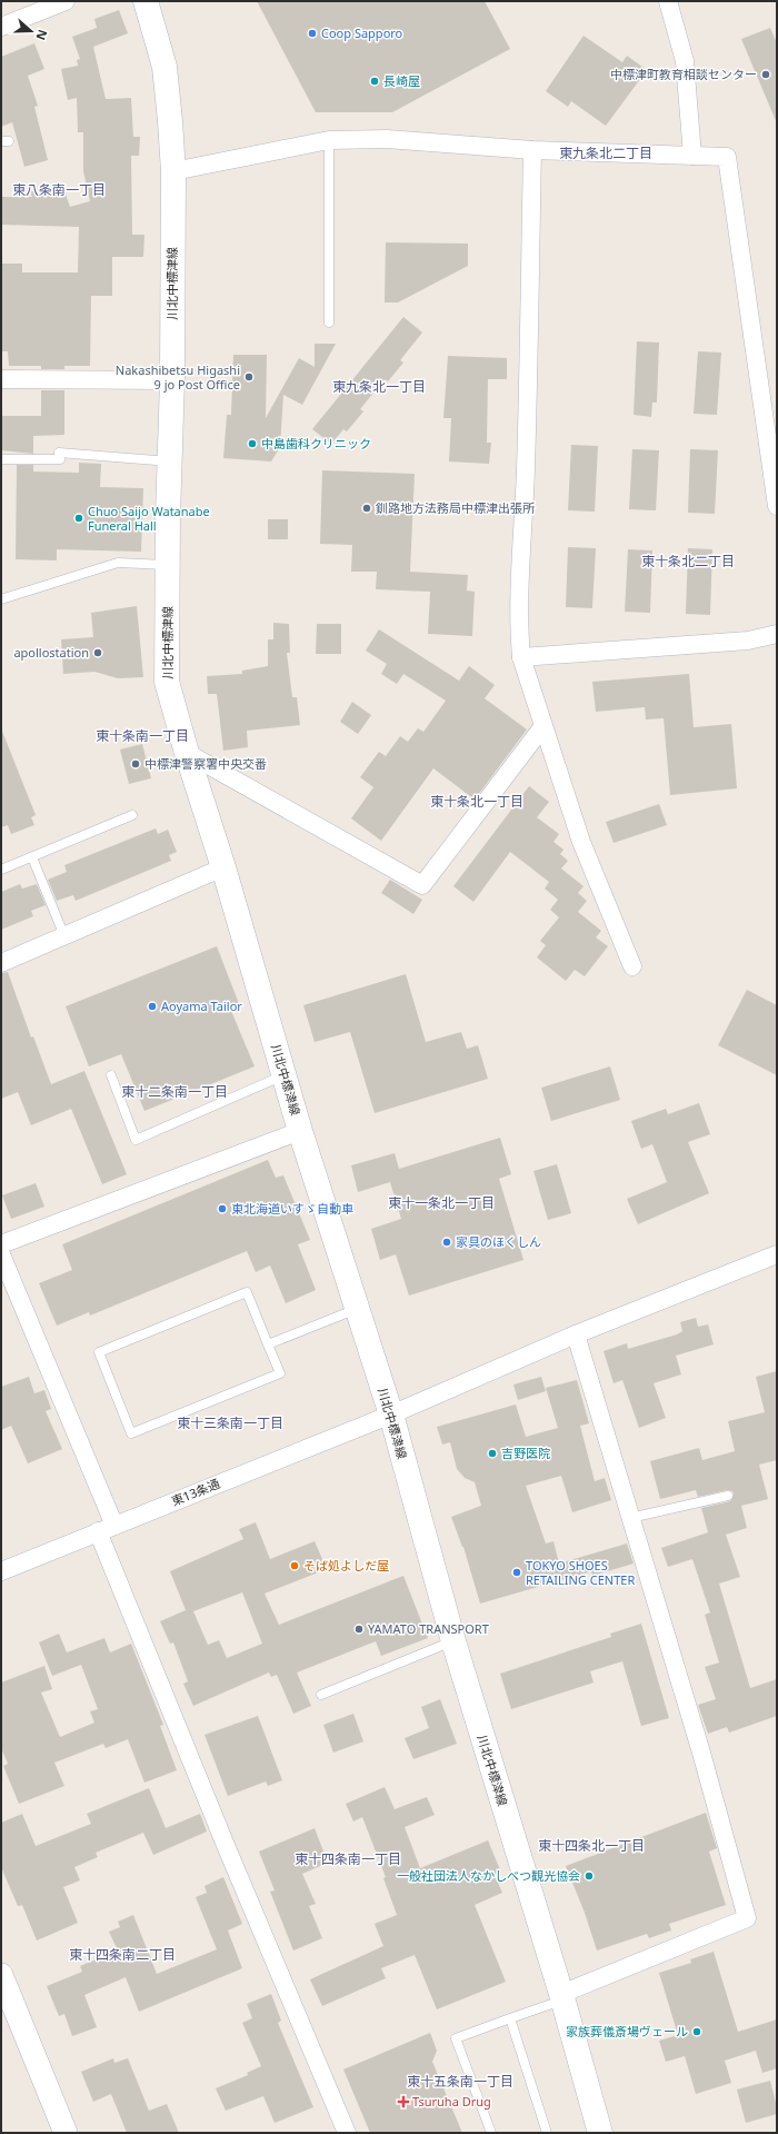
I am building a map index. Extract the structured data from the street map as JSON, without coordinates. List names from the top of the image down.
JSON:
{
  "streets": {
    "main road": ["川北中標津線"],
    "street": ["東13条通"]
  },
  "crossings": [
    ["川北中標津線", "東13条通"]
  ],
  "districts": [
    "東九条北二丁目",
    "東八条南一丁目",
    "東九条北一丁目",
    "東十条北二丁目",
    "東十条南一丁目",
    "東十条北一丁目",
    "東十二条南一丁目",
    "東十一条北一丁目",
    "東十三条南一丁目",
    "東十四条北一丁目",
    "東十四条南一丁目",
    "東十四条南二丁目",
    "東十五条南一丁目"
  ],
  "places": {
    "other": [
      "Coop Sapporo",
      "中標津町教育相談センター",
      "長崎屋",
      "Nakashibetsu Higashi 9 jo Post Office",
      "中島歯科クリニック",
      "釧路地方法務局中標津出張所",
      "Chuo Saijo Watanabe Funeral Hall",
      "apollostation",
      "中標津警察署中央交番",
      "Aoyama Tailor",
      "東北海道いすゞ自動車",
      "家具のほくしん",
      "吉野医院",
      "そば処よしだ屋",
      "TOKYO SHOES RETAILING CENTER",
      "YAMATO TRANSPORT",
      "一般社団法人なかしべつ観光協会",
      "家族葬儀斎場ヴェール"
    ],
    "health": ["Tsuruha Drug"]
  },
  "north": "right"
}
